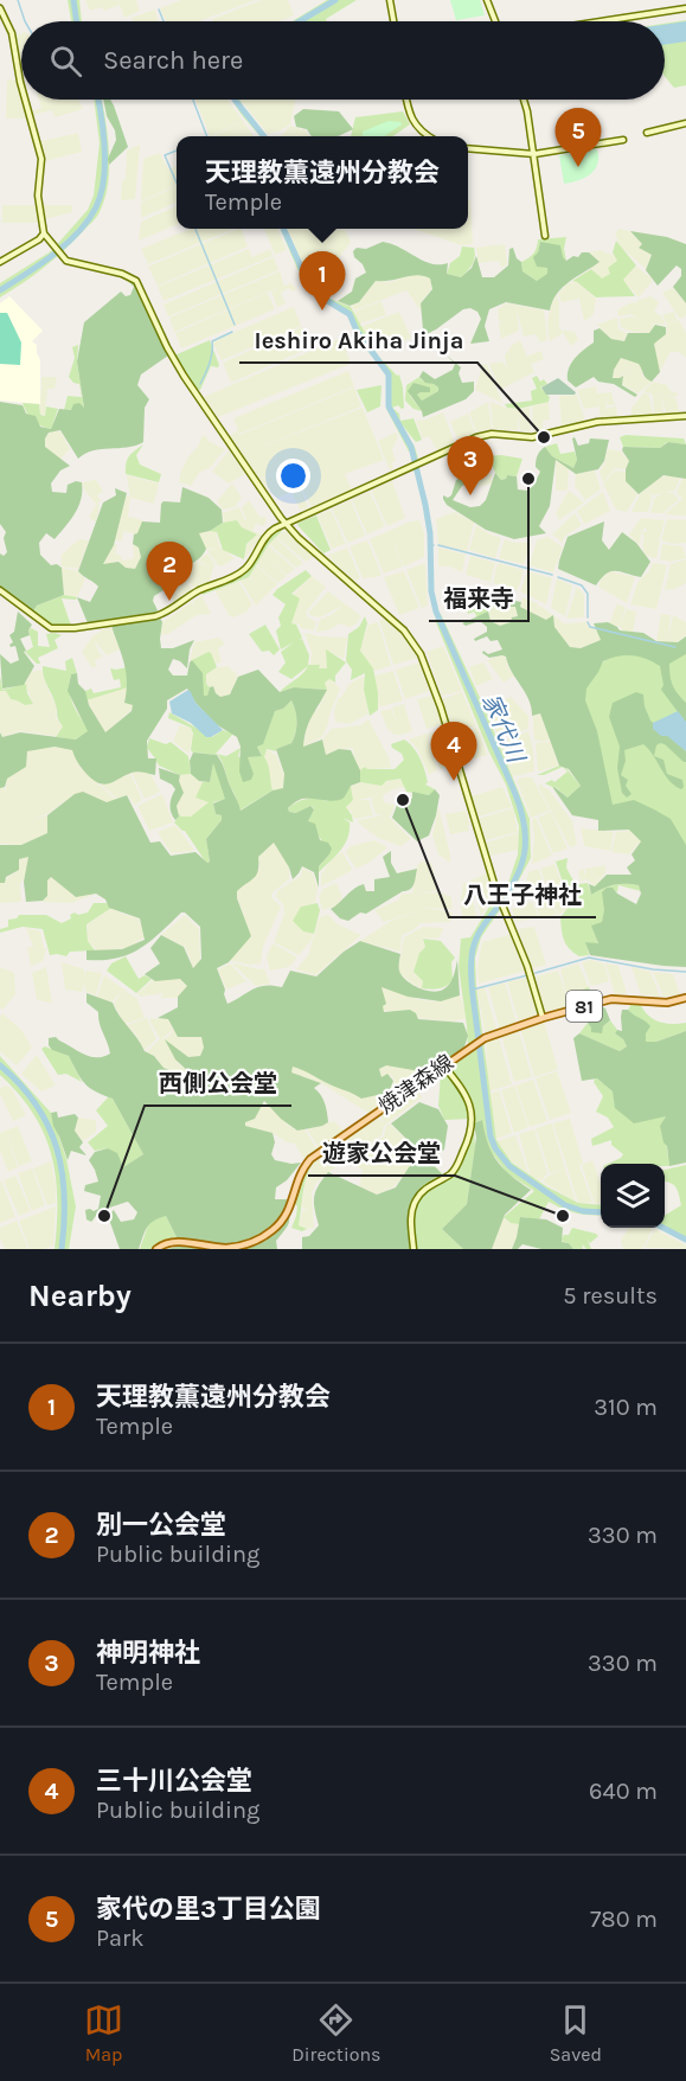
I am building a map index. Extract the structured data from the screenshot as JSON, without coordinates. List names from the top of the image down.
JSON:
{
  "streets": {
    "main road": ["81", "焼津森線"]
  },
  "water": ["家代川"],
  "places": [
    "Ieshiro Akiha Jinja",
    "福来寺",
    "八王子神社",
    "西側公会堂",
    "遊家公会堂"
  ],
  "page": {
    "search": "Search here",
    "pins": [
      "5",
      "1",
      "3",
      "2",
      "4"
    ],
    "popup": ["天理教薫遠州分教会", "Temple"],
    "heading": ["Nearby", "5 results"],
    "list": [
      {
        "mark": "1",
        "name": "天理教薫遠州分教会",
        "note": "Temple",
        "value": "310 m"
      },
      {
        "mark": "2",
        "name": "別一公会堂",
        "note": "Public building",
        "value": "330 m"
      },
      {
        "mark": "3",
        "name": "神明神社",
        "note": "Temple",
        "value": "330 m"
      },
      {
        "mark": "4",
        "name": "三十川公会堂",
        "note": "Public building",
        "value": "640 m"
      },
      {
        "mark": "5",
        "name": "家代の里3丁目公園",
        "note": "Park",
        "value": "780 m"
      }
    ],
    "nav": ["Map", "Directions", "Saved"]
  }
}
